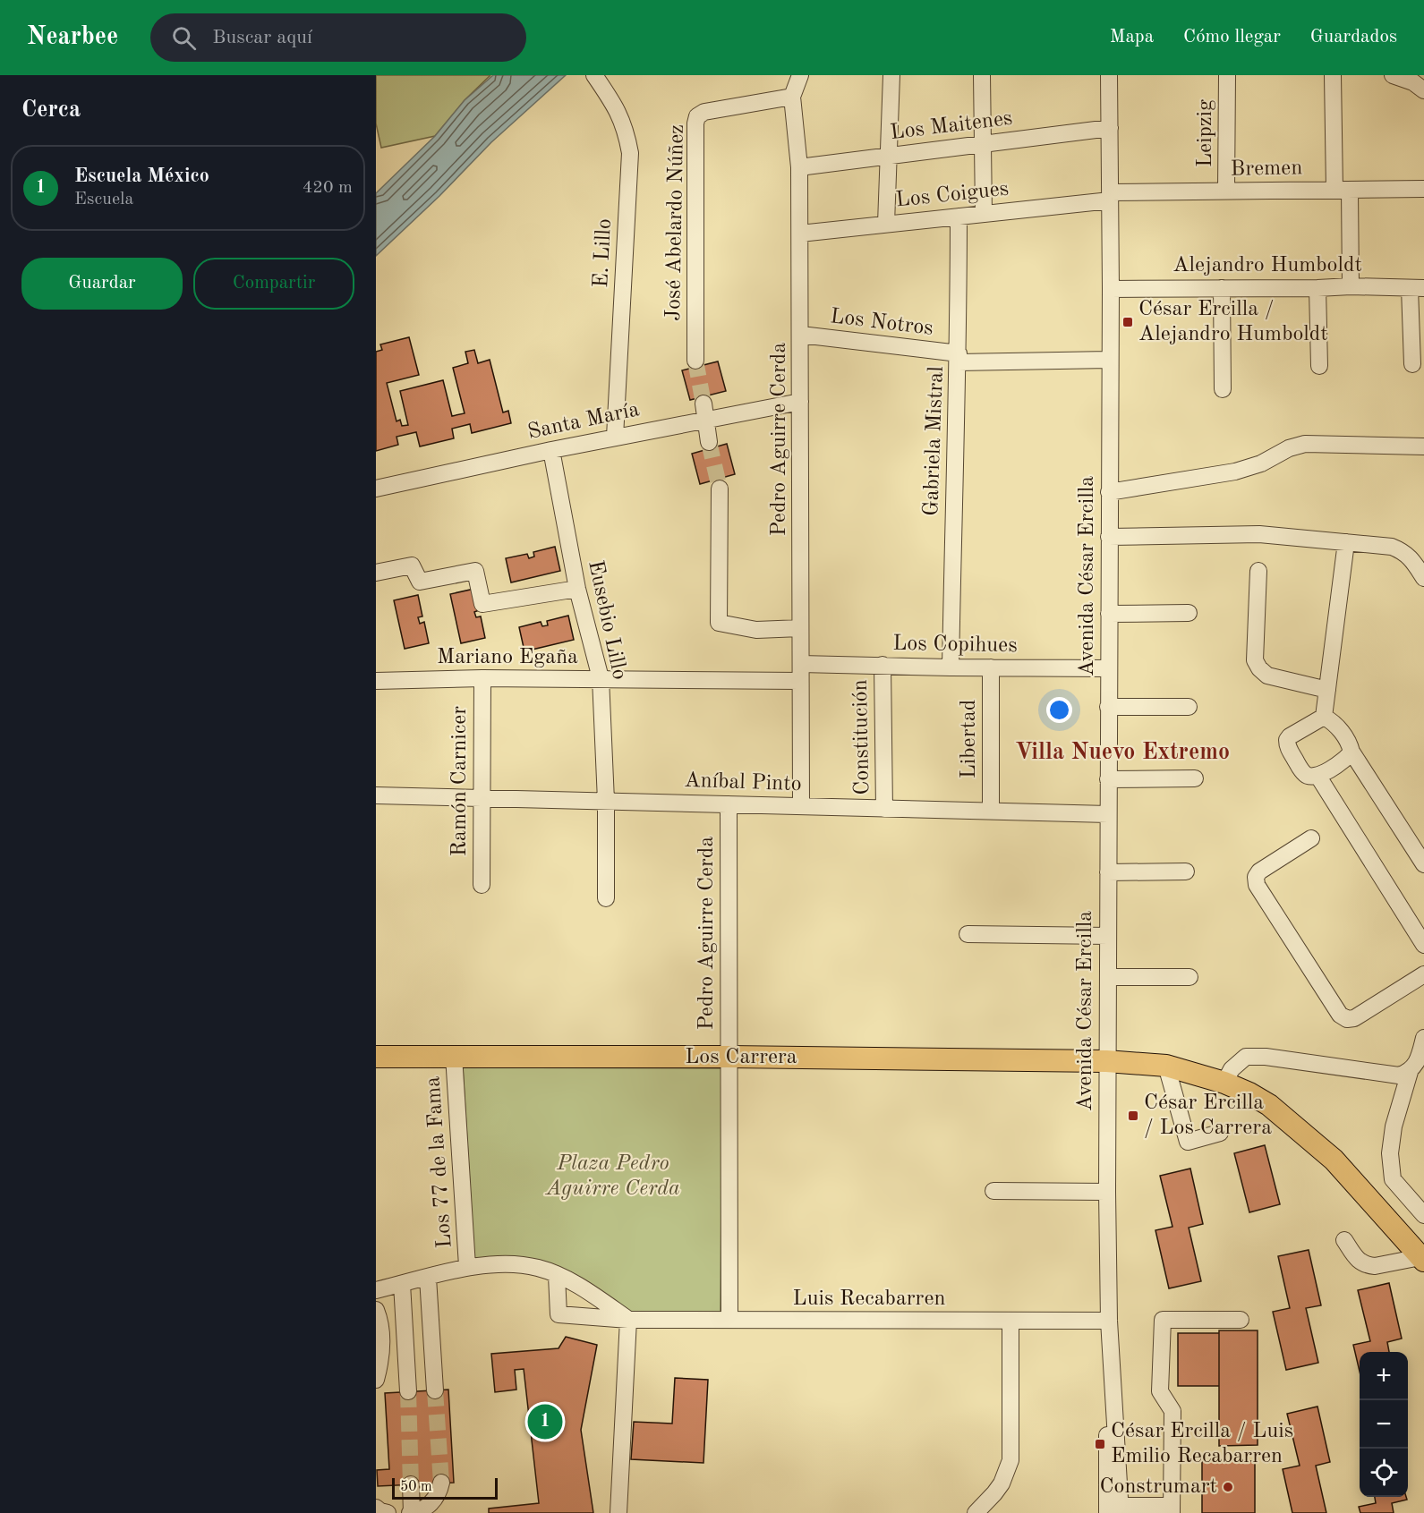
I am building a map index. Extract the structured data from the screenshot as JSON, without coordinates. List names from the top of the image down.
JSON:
{
  "streets": {
    "main road": ["Los Carrera"],
    "street": [
      "Los Maitenes",
      "Leipzig",
      "Bremen",
      "Los Coigues",
      "José Abelardo Núñez",
      "E. Lillo",
      "Alejandro Humboldt",
      "Los Notros",
      "Santa María",
      "Pedro Aguirre Cerda",
      "Gabriela Mistral",
      "Avenida César Ercilla",
      "Eusebio Lillo",
      "Los Copihues",
      "Mariano Egaña",
      "Constitución",
      "Libertad",
      "Ramón Carnicer",
      "Aníbal Pinto",
      "Los 77 de la Fama",
      "Luis Recabarren"
    ]
  },
  "crossings": [
    ["Los Maitenes", "Pedro Aguirre Cerda"],
    ["Los Maitenes", "Avenida César Ercilla"],
    ["Leipzig", "Bremen"],
    ["Bremen", "Los Coigues"],
    ["Bremen", "Avenida César Ercilla"],
    ["Los Coigues", "Pedro Aguirre Cerda"],
    ["Los Coigues", "Gabriela Mistral"],
    ["Los Coigues", "Avenida César Ercilla"],
    ["José Abelardo Núñez", "Pedro Aguirre Cerda"],
    ["E. Lillo", "Santa María"],
    ["Alejandro Humboldt", "Avenida César Ercilla"],
    ["Los Notros", "Pedro Aguirre Cerda"],
    ["Los Notros", "Gabriela Mistral"],
    ["Los Notros", "Avenida César Ercilla"],
    ["Santa María", "Pedro Aguirre Cerda"],
    ["Santa María", "Eusebio Lillo"],
    ["Pedro Aguirre Cerda", "Los Copihues"],
    ["Pedro Aguirre Cerda", "Mariano Egaña"],
    ["Pedro Aguirre Cerda", "Aníbal Pinto"],
    ["Pedro Aguirre Cerda", "Los Carrera"],
    ["Pedro Aguirre Cerda", "Luis Recabarren"],
    ["Gabriela Mistral", "Los Copihues"],
    ["Avenida César Ercilla", "Los Copihues"],
    ["Avenida César Ercilla", "Aníbal Pinto"],
    ["Avenida César Ercilla", "Los Carrera"],
    ["Avenida César Ercilla", "Luis Recabarren"],
    ["Eusebio Lillo", "Mariano Egaña"],
    ["Eusebio Lillo", "Aníbal Pinto"],
    ["Los Copihues", "Constitución"],
    ["Los Copihues", "Libertad"],
    ["Mariano Egaña", "Ramón Carnicer"],
    ["Constitución", "Aníbal Pinto"],
    ["Libertad", "Aníbal Pinto"],
    ["Ramón Carnicer", "Aníbal Pinto"],
    ["Los Carrera", "Los 77 de la Fama"]
  ],
  "districts": ["Villa Nuevo Extremo"],
  "parks": ["Plaza Pedro Aguirre Cerda"],
  "places": {
    "transit": ["César Ercilla / Alejandro Humboldt", "César Ercilla / Los Carrera", "César Ercilla / Luis Emilio Recabarren"],
    "other": ["Construmart"]
  },
  "scale_bar": "50 m",
  "page": {
    "header": "Nearbee",
    "search": "Buscar aquí",
    "nav": ["Mapa", "Cómo llegar", "Guardados"],
    "heading": "Cerca",
    "list": [
      {
        "mark": "1",
        "name": "Escuela México",
        "note": "Escuela",
        "value": "420 m"
      }
    ],
    "buttons": ["Guardar", "Compartir"],
    "map_buttons": ["+", "−"],
    "pins": "1",
    "scale": "50 m"
  }
}
